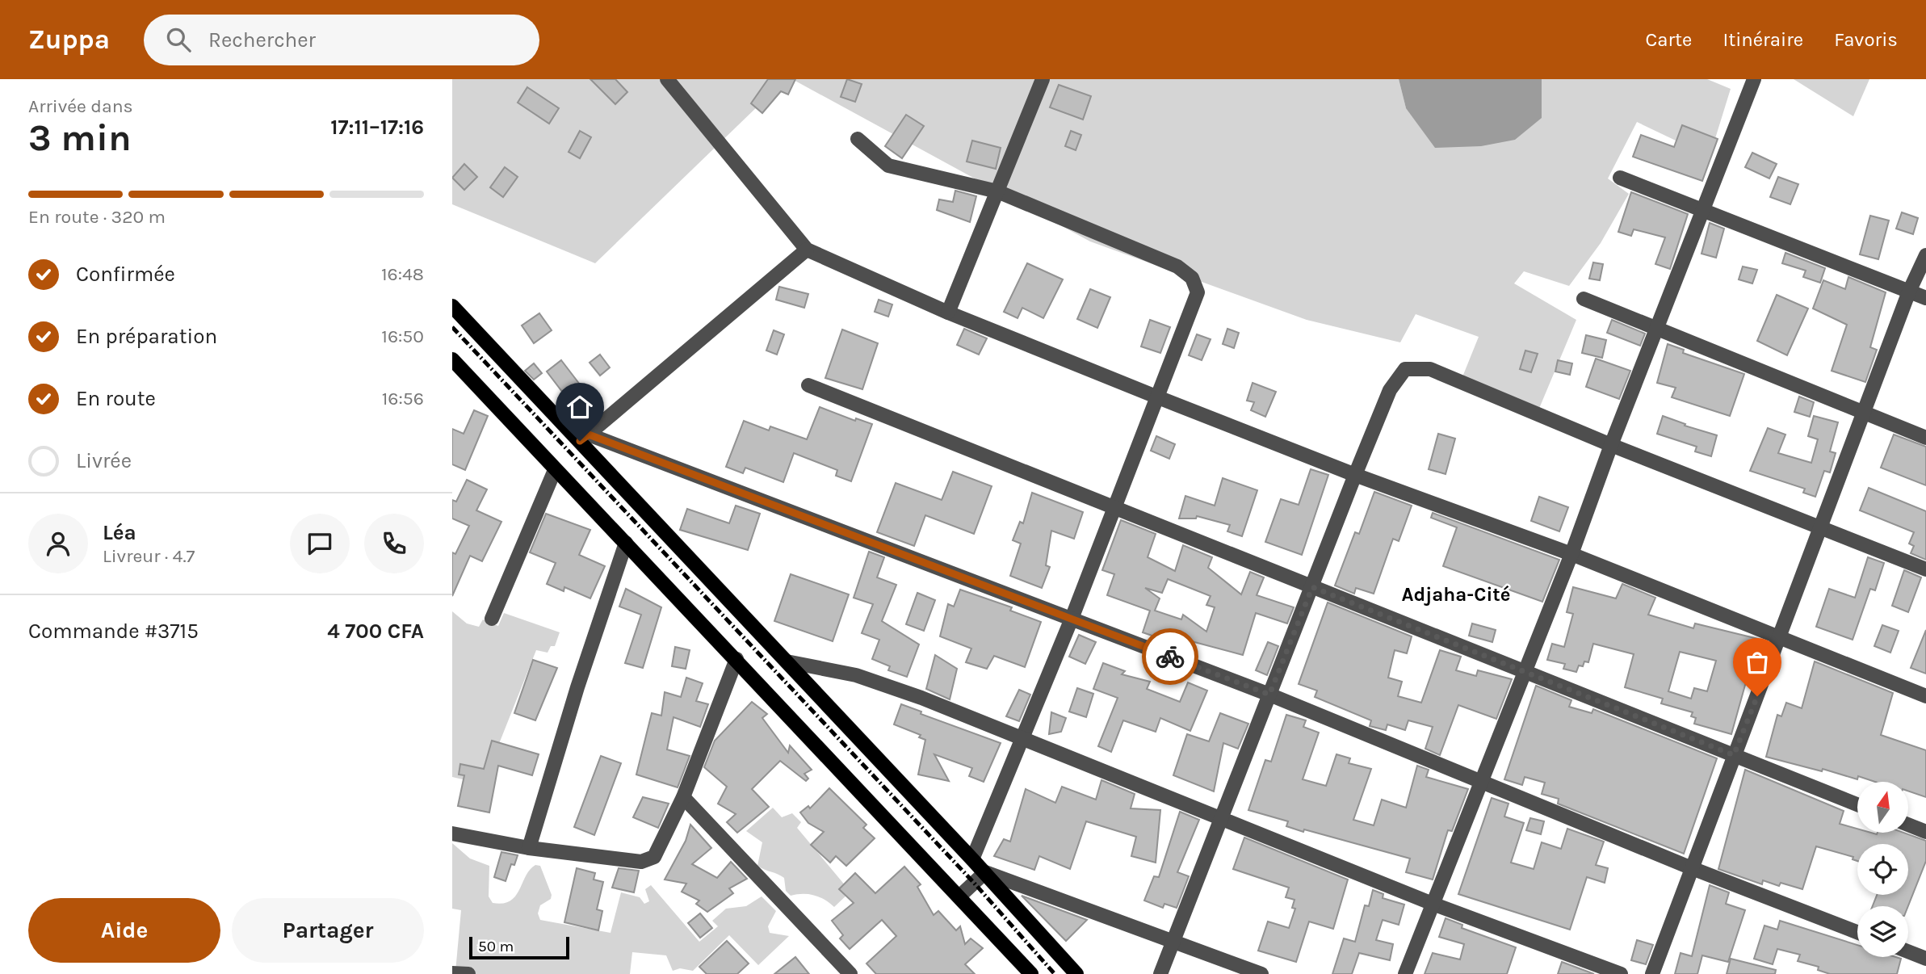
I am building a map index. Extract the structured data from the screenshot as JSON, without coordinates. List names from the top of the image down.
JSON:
{
  "districts": ["Adjaha-Cité"],
  "scale_bar": "50 m",
  "north": "top",
  "page": {
    "header": "Zuppa",
    "search": "Rechercher",
    "nav": ["Carte", "Itinéraire", "Favoris"],
    "heading": ["3 min", "Arrivée dans", "17:11–17:16"],
    "panel": [
      "Léa",
      "Livreur · 4.7",
      "Commande #3715",
      "4 700 CFA"
    ],
    "bar": "En route · 320 m",
    "list": [
      ["Confirmée", "16:48"],
      ["En préparation", "16:50"],
      ["En route", "16:56"],
      "Livrée"
    ],
    "buttons": ["Aide", "Partager"],
    "scale": "50 m"
  }
}
